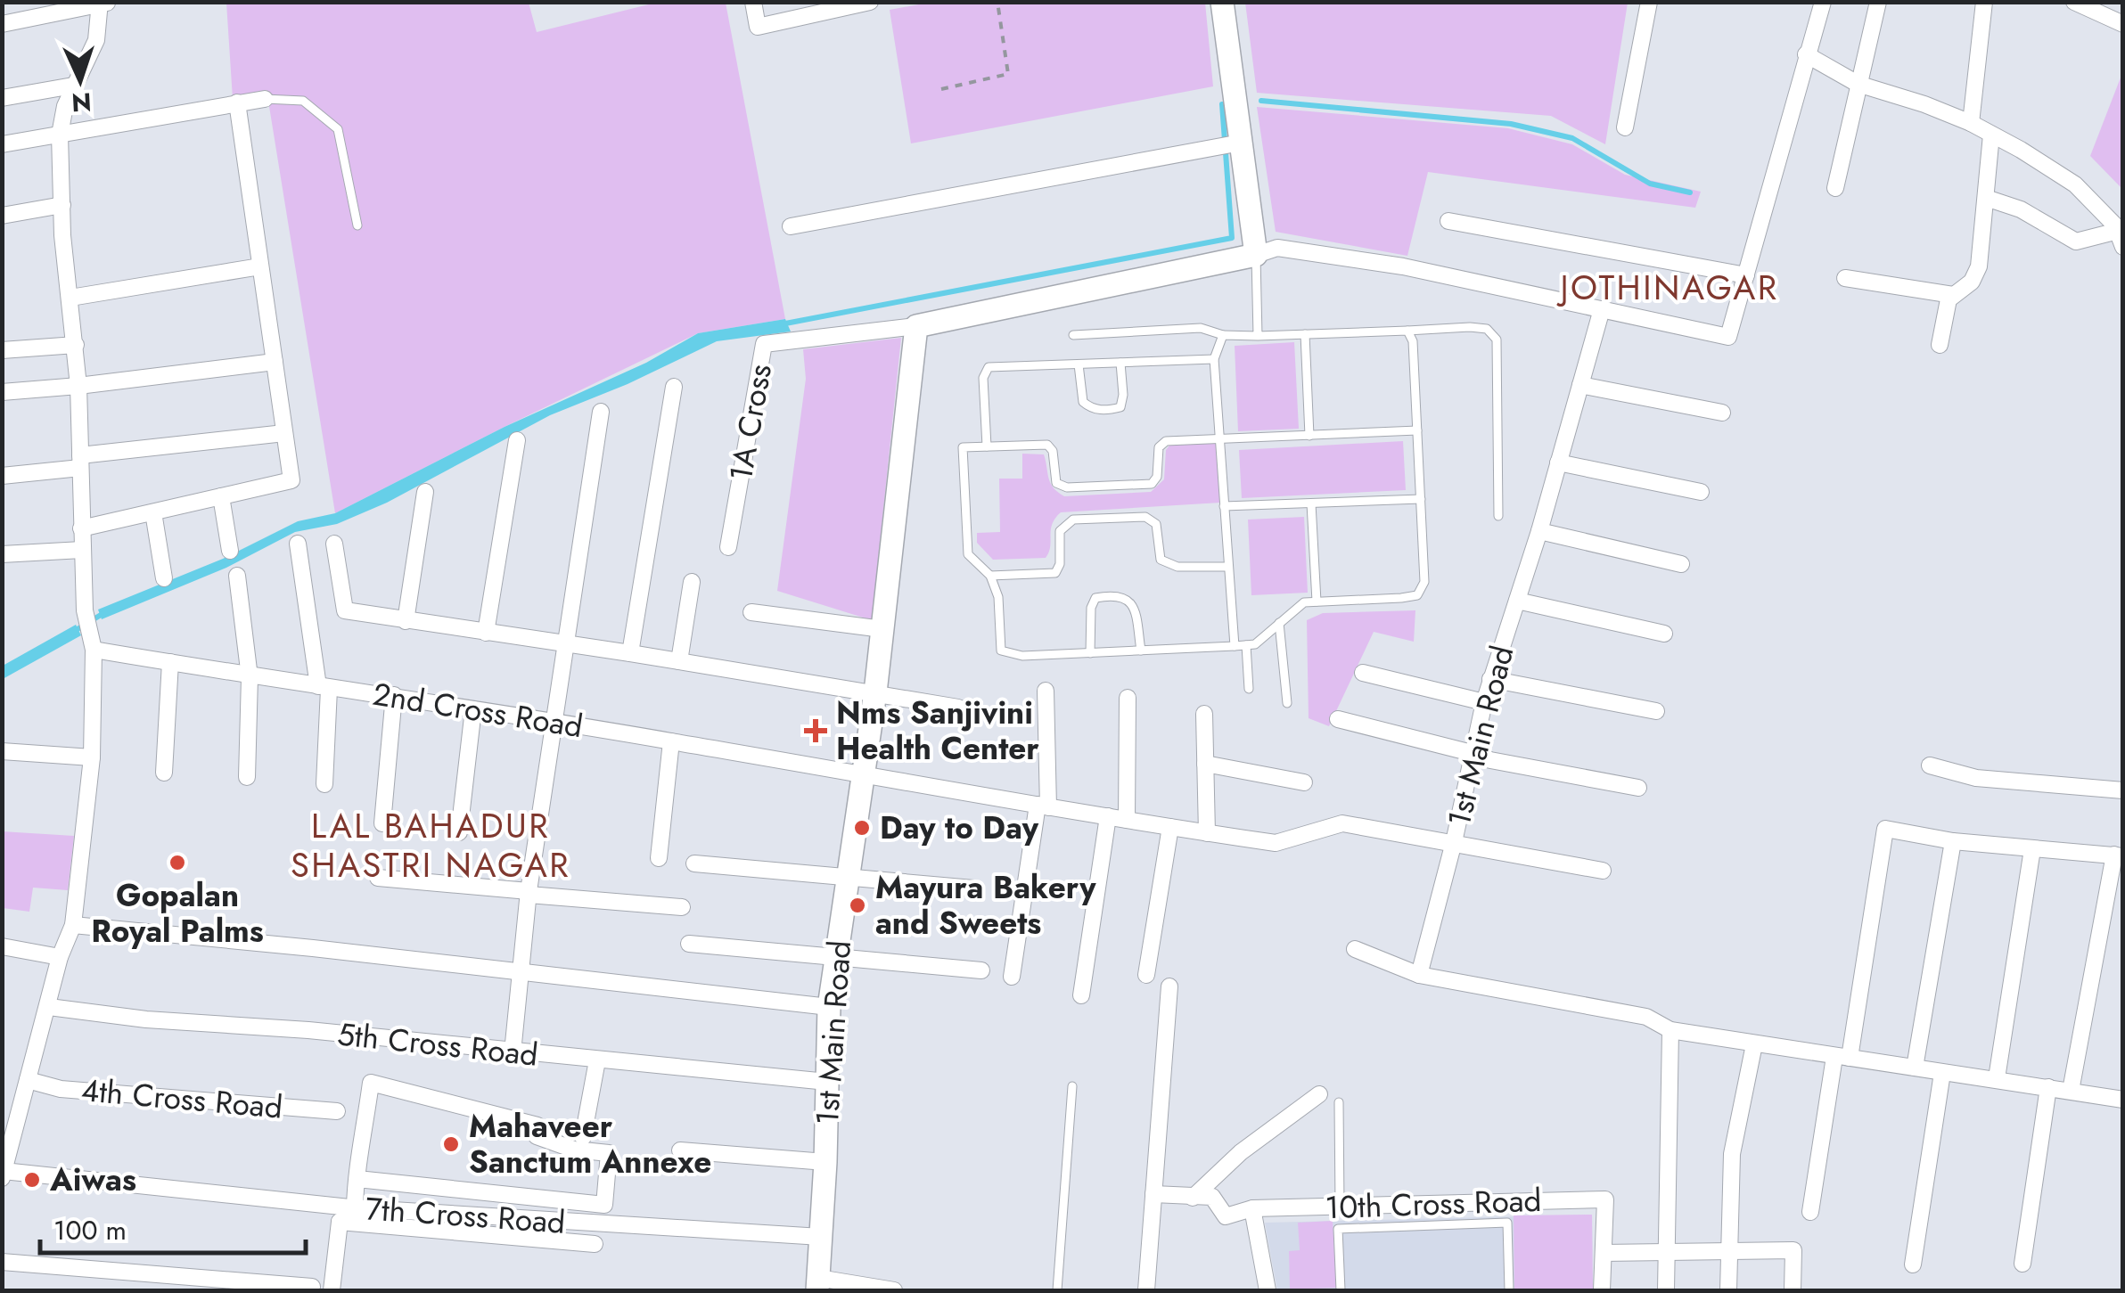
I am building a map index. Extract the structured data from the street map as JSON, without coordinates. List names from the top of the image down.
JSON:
{
  "streets": {
    "street": [
      "1A Cross",
      "2nd Cross Road",
      "1st Main Road",
      "5th Cross Road",
      "4th Cross Road",
      "10th Cross Road",
      "7th Cross Road"
    ]
  },
  "crossings": [
    ["1A Cross", "1st Main Road"],
    ["2nd Cross Road", "1st Main Road"],
    ["1st Main Road", "5th Cross Road"],
    ["1st Main Road", "7th Cross Road"]
  ],
  "districts": ["JOTHINAGAR", "LAL BAHADUR SHASTRI NAGAR"],
  "places": {
    "health": ["Nms Sanjivini Health Center"],
    "other": [
      "Day to Day",
      "Gopalan Royal Palms",
      "Mayura Bakery and Sweets",
      "Mahaveer Sanctum Annexe",
      "Aiwas"
    ]
  },
  "scale_bar": "100 m",
  "north": "bottom"
}
